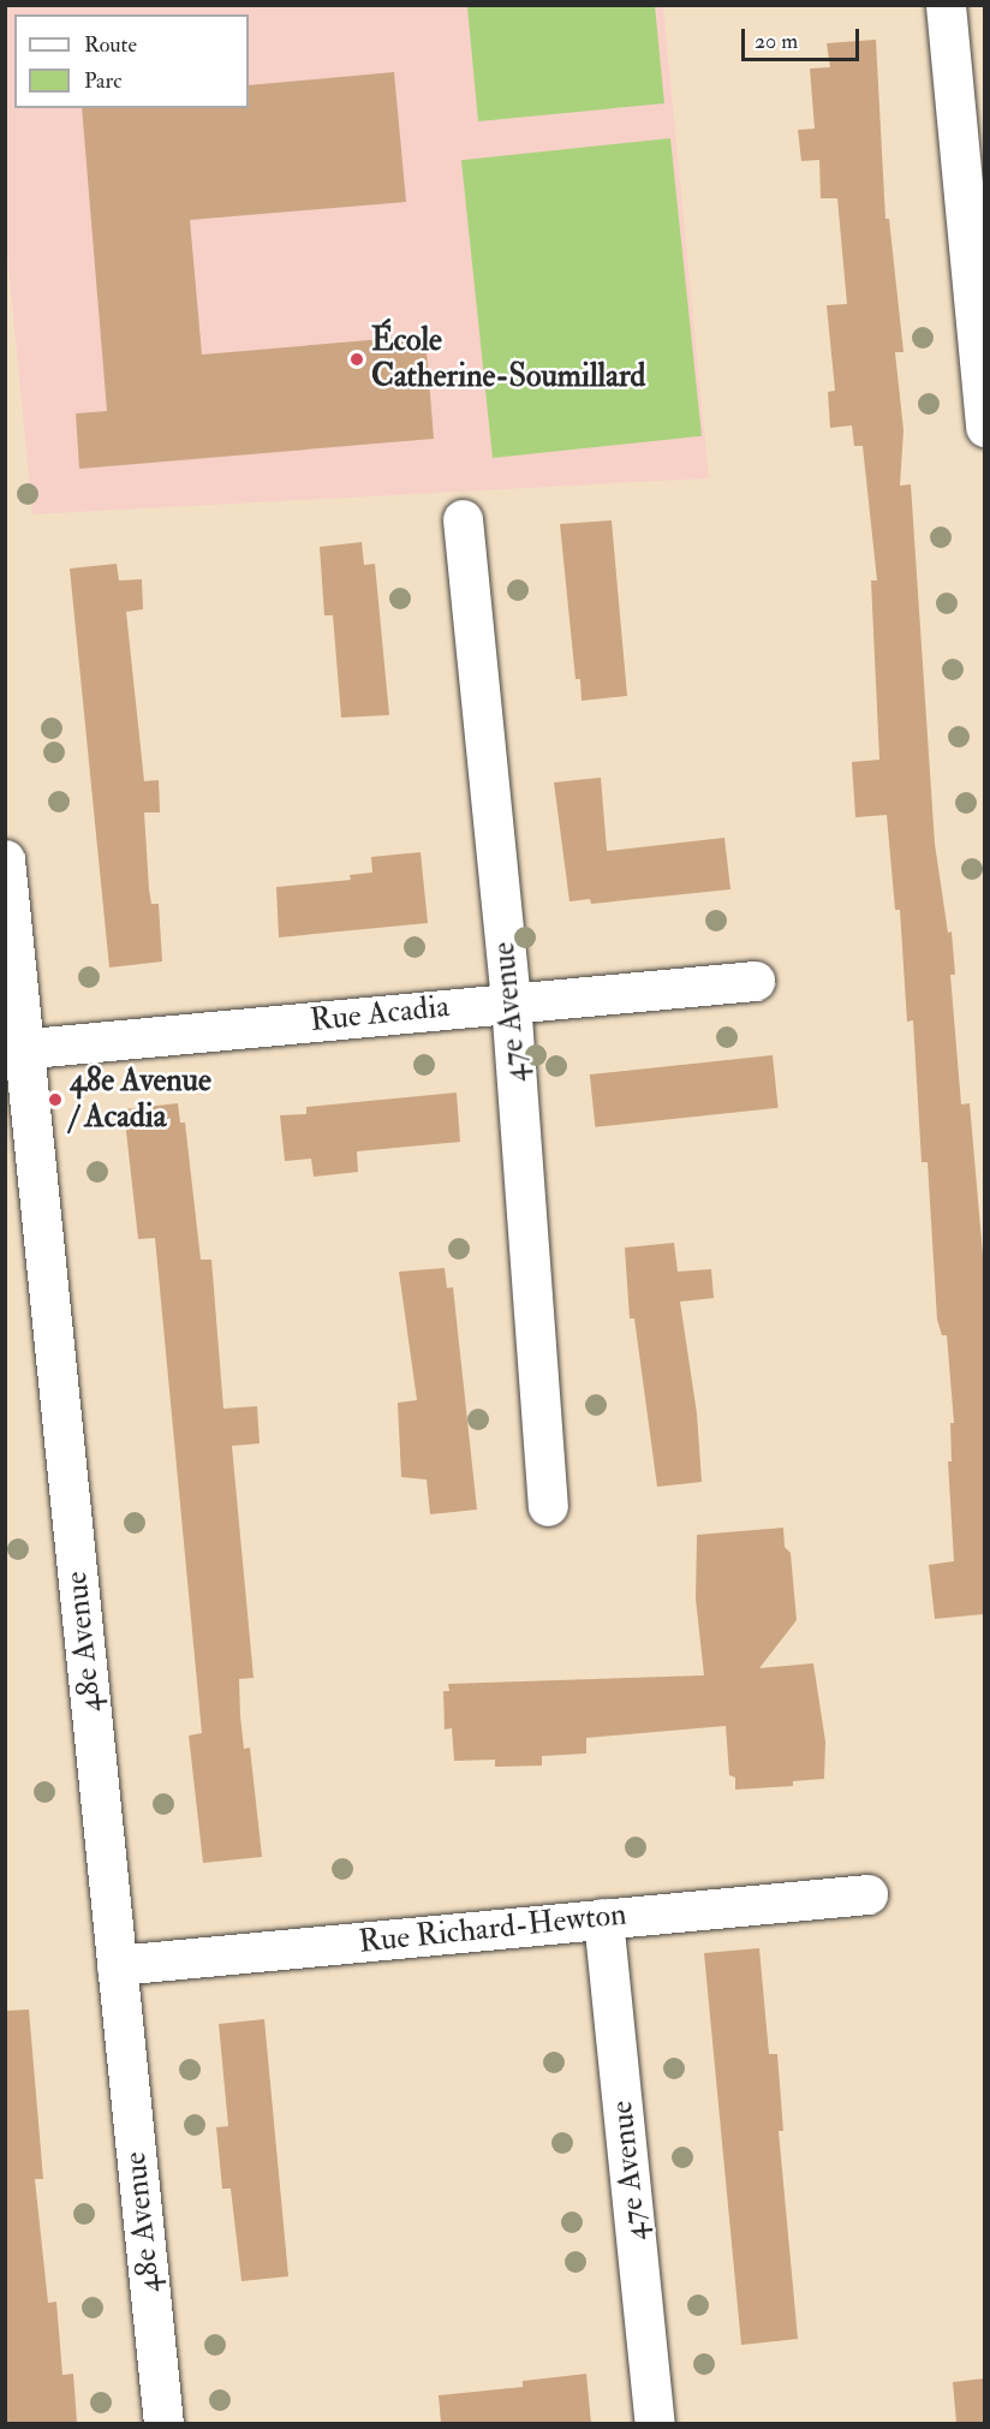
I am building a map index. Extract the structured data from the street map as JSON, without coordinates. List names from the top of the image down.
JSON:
{
  "streets": {
    "street": [
      "47e Avenue",
      "Rue Acadia",
      "48e Avenue",
      "Rue Richard-Hewton"
    ]
  },
  "crossings": [
    ["47e Avenue", "Rue Acadia"],
    ["47e Avenue", "Rue Richard-Hewton"],
    ["Rue Acadia", "48e Avenue"],
    ["48e Avenue", "Rue Richard-Hewton"]
  ],
  "places": ["École Catherine-Soumillard", "48e Avenue / Acadia"],
  "legend": ["Route", "Parc"],
  "scale_bar": "20 m"
}
